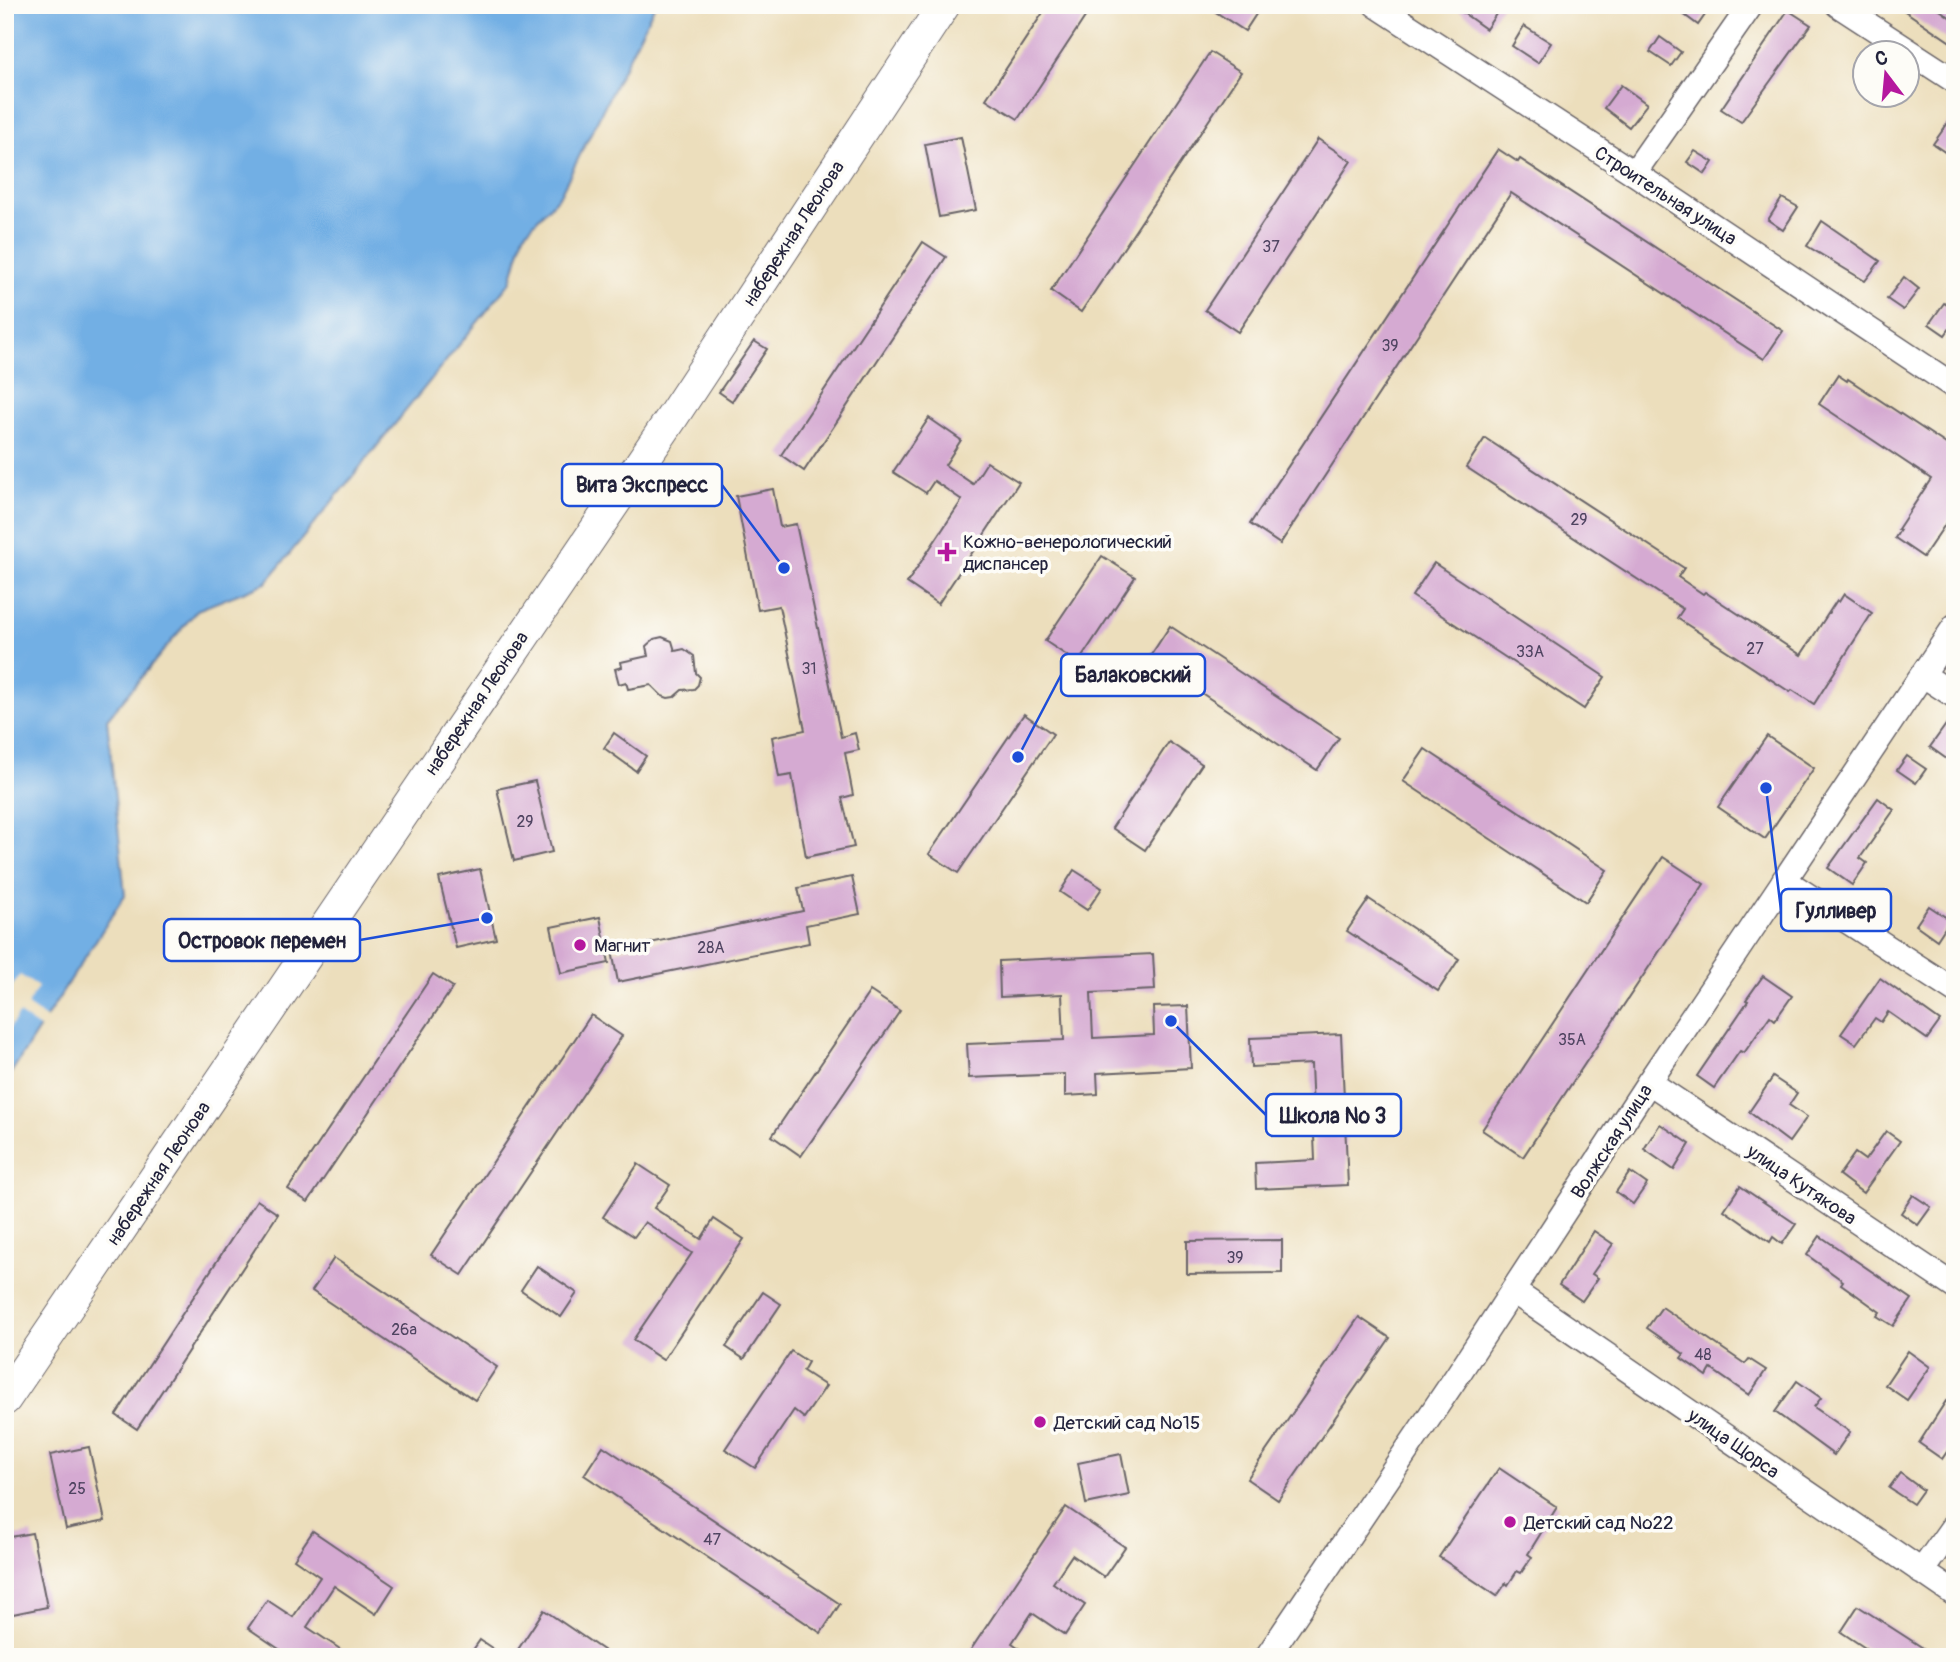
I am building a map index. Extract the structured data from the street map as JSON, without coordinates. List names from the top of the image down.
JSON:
{
  "streets": {
    "main road": ["набережная Леонова"],
    "street": [
      "Строительная улица",
      "Волжская улица",
      "улица Кутякова",
      "улица Щорса"
    ]
  },
  "crossings": [
    ["Волжская улица", "улица Кутякова"],
    ["Волжская улица", "улица Щорса"]
  ],
  "places": {
    "health": ["Кожно-венерологический диспансер"],
    "other": [
      "Вита Экспресс",
      "Балаковский",
      "Гулливер",
      "Островок перемен",
      "Магнит",
      "Школа № 3",
      "Детский сад №15",
      "Детский сад №22"
    ]
  },
  "house_numbers": [
    "37",
    "39",
    "29",
    "27",
    "33А",
    "31",
    "29",
    "28А",
    "35А",
    "39",
    "26а",
    "48",
    "25",
    "47"
  ],
  "north": "top"
}
